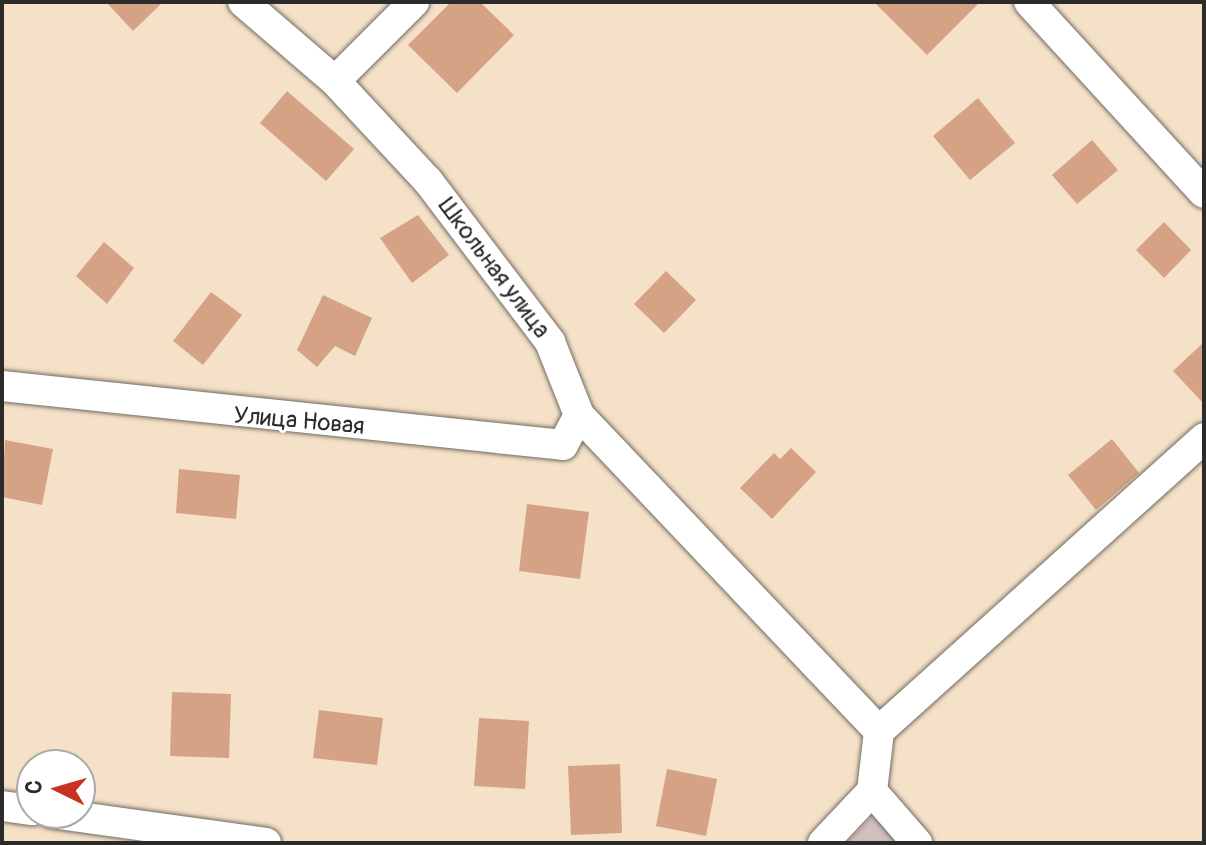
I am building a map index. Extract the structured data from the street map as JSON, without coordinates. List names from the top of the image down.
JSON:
{
  "streets": {
    "street": ["Школьная улица", "Улица Новая"]
  },
  "crossings": [
    ["Школьная улица", "Улица Новая"]
  ],
  "north": "left"
}
